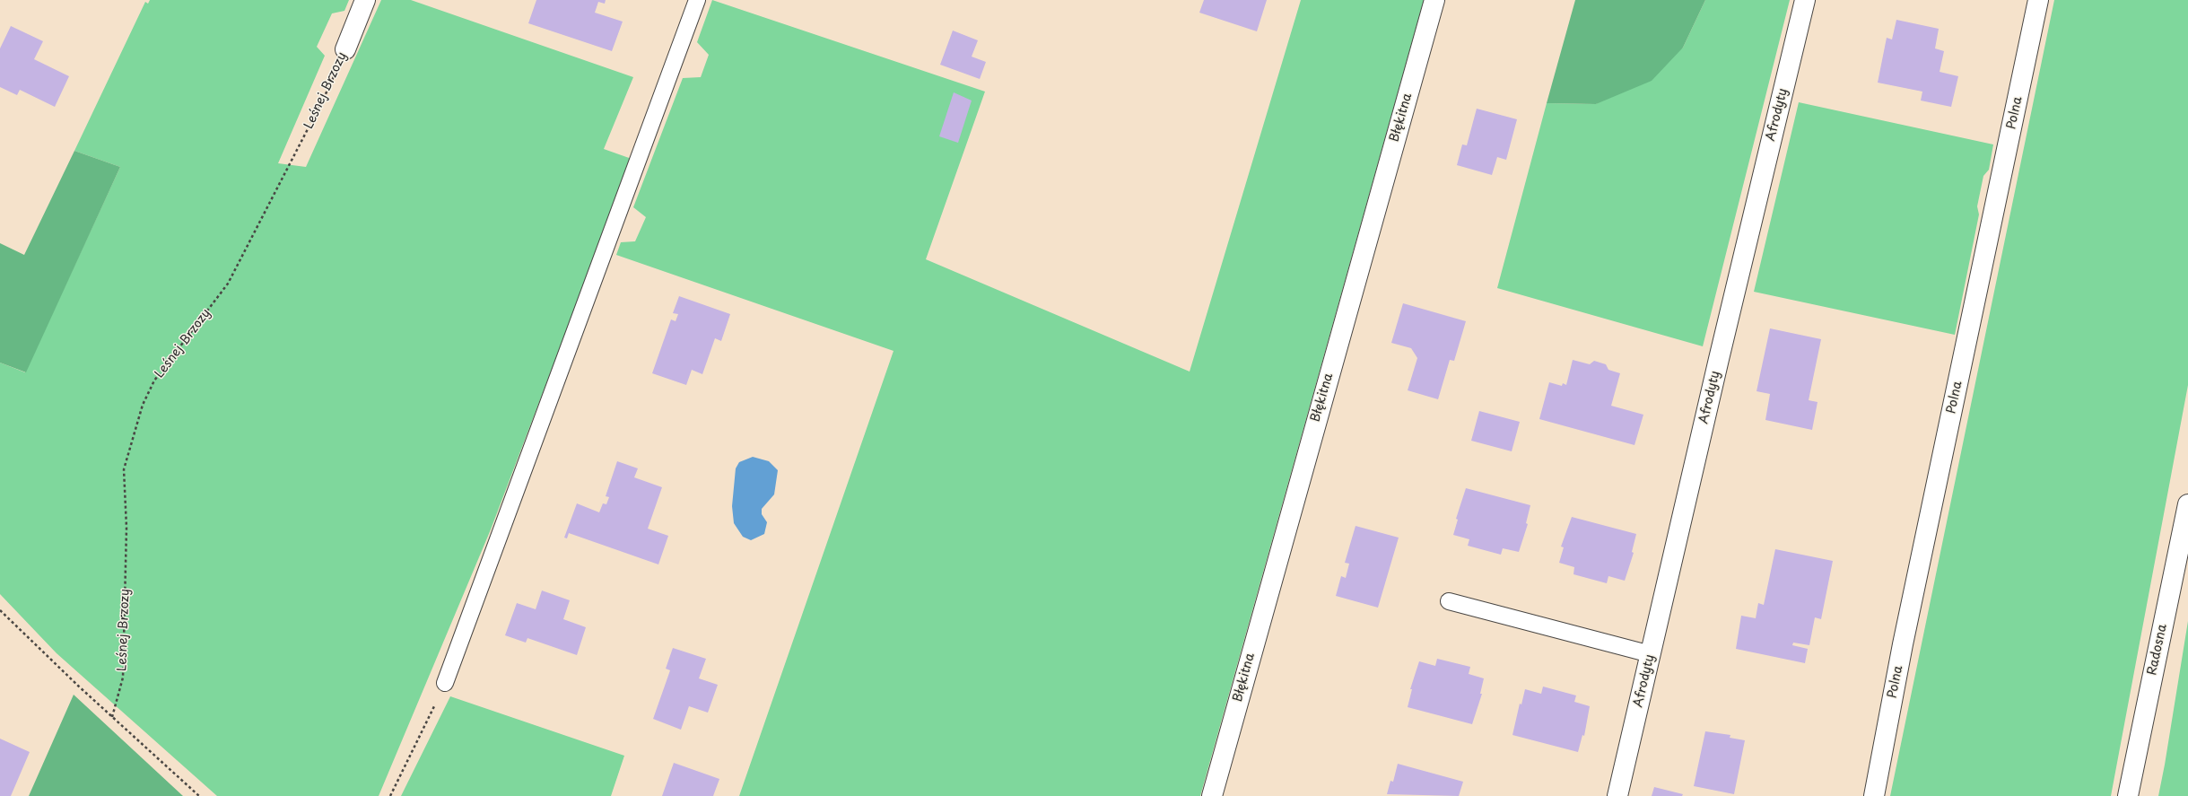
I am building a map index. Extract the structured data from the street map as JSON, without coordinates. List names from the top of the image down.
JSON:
{
  "streets": {
    "street": [
      "Leśnej Brzozy",
      "Polna",
      "Afrodyty",
      "Błękitna",
      "Radosna"
    ]
  }
}
